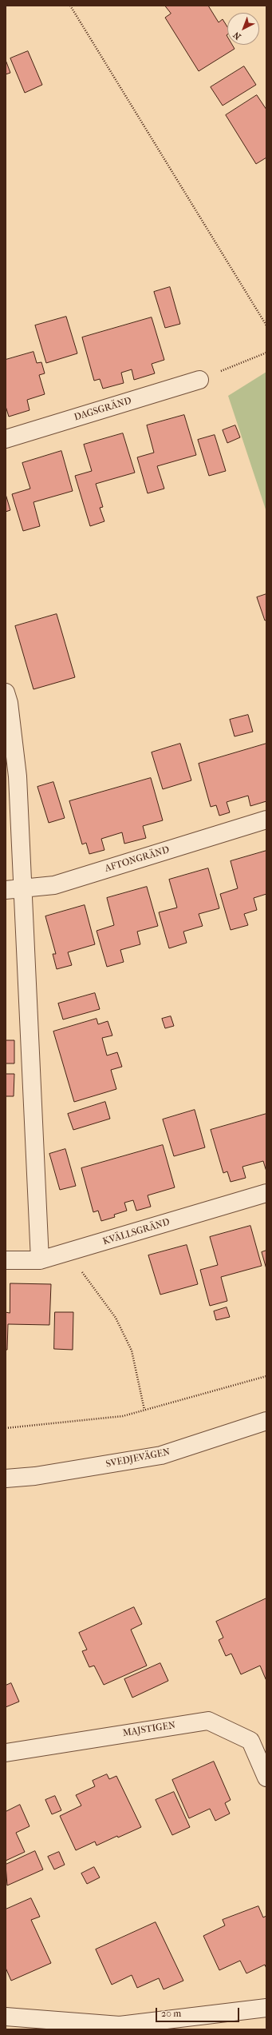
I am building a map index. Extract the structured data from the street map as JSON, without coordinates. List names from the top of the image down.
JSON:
{
  "streets": {
    "street": [
      "DAGSGRÄND",
      "AFTONGRÄND",
      "KVÄLLSGRÄND",
      "SVEDJEVÄGEN",
      "MAJSTIGEN"
    ]
  },
  "scale_bar": "20 m",
  "north": "bottom left"
}
